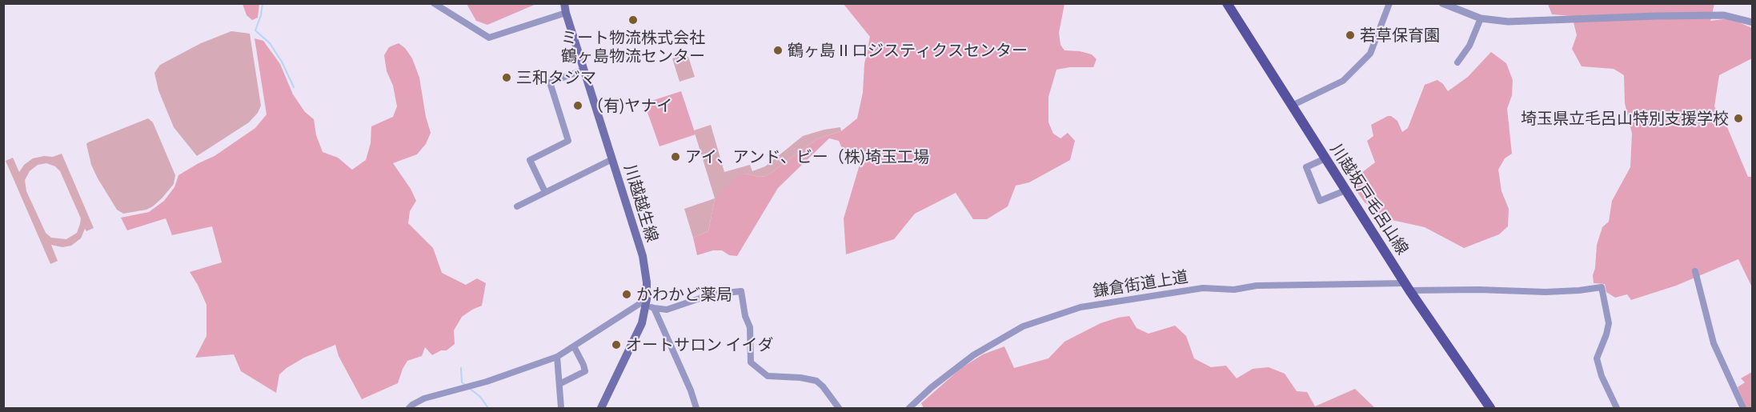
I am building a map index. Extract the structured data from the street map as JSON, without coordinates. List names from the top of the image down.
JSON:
{
  "streets": {
    "main road": ["川越坂戸毛呂山線", "川越越生線"],
    "street": ["鎌倉街道上道"]
  },
  "crossings": [
    ["川越坂戸毛呂山線", "鎌倉街道上道"]
  ],
  "places": [
    "ミート物流株式会社 鶴ヶ島物流センター",
    "若草保育園",
    "鶴ヶ島Ⅱロジスティクスセンター",
    "三和タジマ",
    "（有)ヤナイ",
    "埼玉県立毛呂山特別支援学校",
    "アイ、アンド、ビー（株)埼玉工場",
    "かわかど薬局",
    "オートサロン イイダ"
  ]
}
